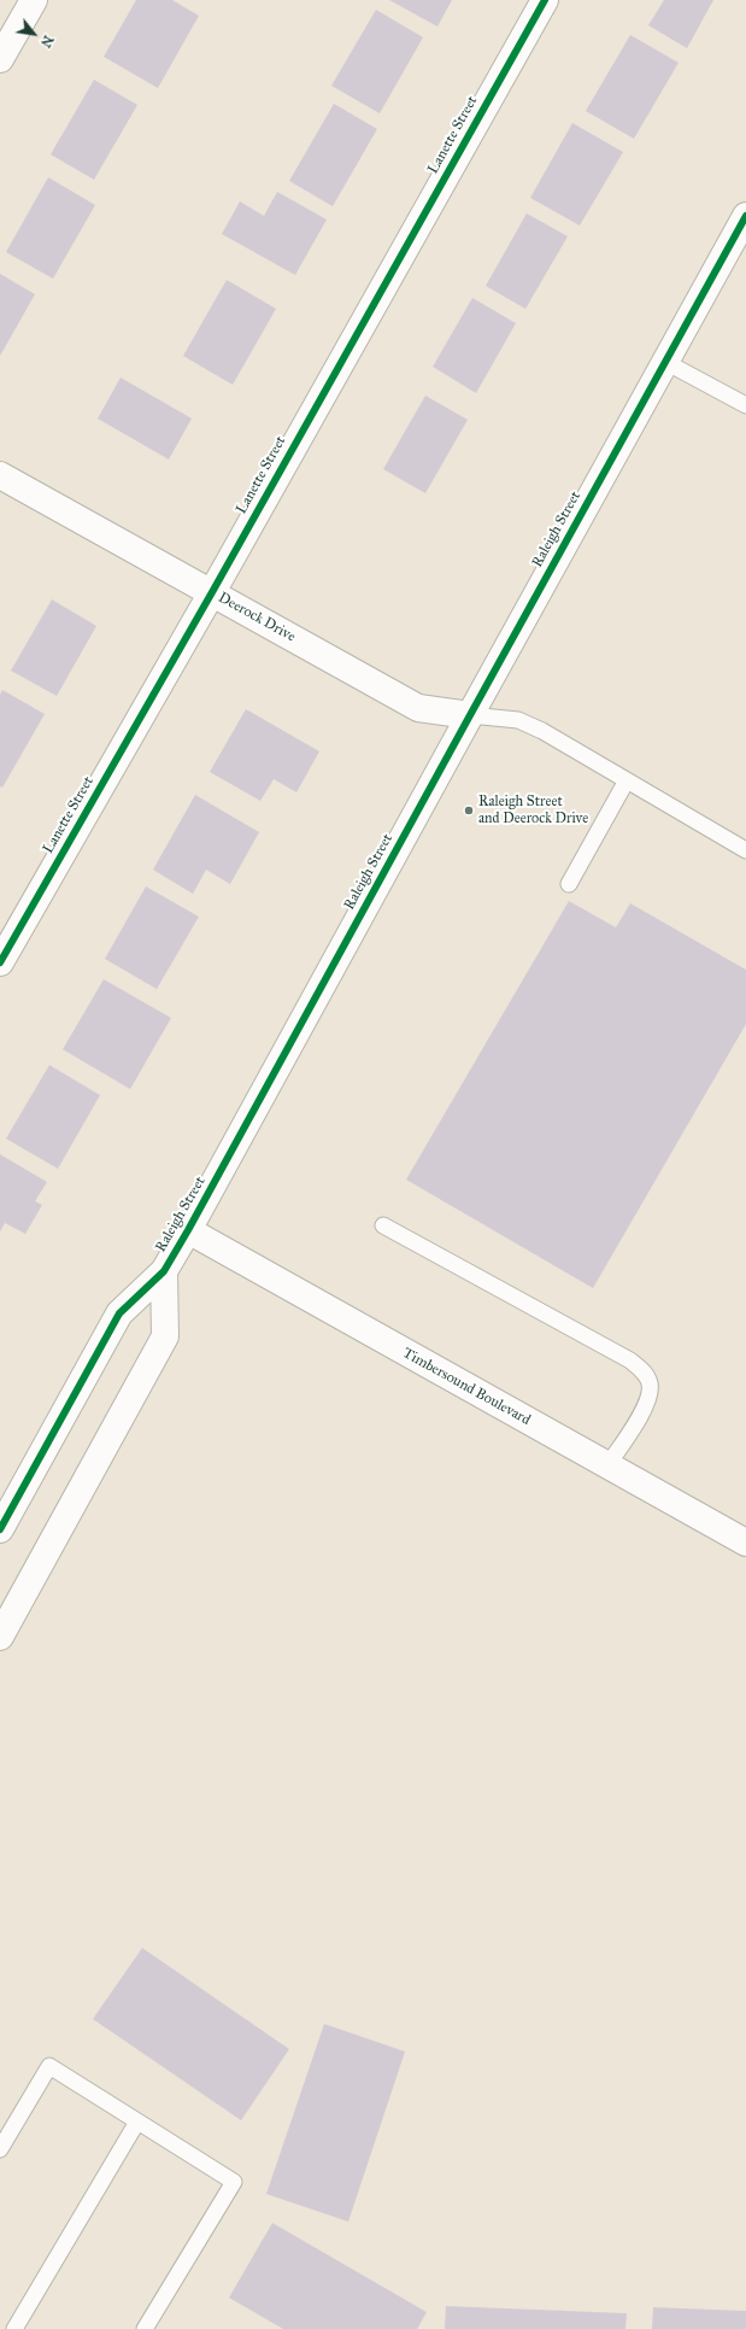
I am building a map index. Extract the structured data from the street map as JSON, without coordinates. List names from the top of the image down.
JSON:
{
  "streets": {
    "street": [
      "Lanette Street",
      "Raleigh Street",
      "Deerock Drive",
      "Timbersound Boulevard"
    ]
  },
  "crossings": [
    ["Lanette Street", "Deerock Drive"],
    ["Raleigh Street", "Deerock Drive"],
    ["Raleigh Street", "Timbersound Boulevard"]
  ],
  "places": ["Raleigh Street and Deerock Drive"],
  "north": "bottom right"
}
